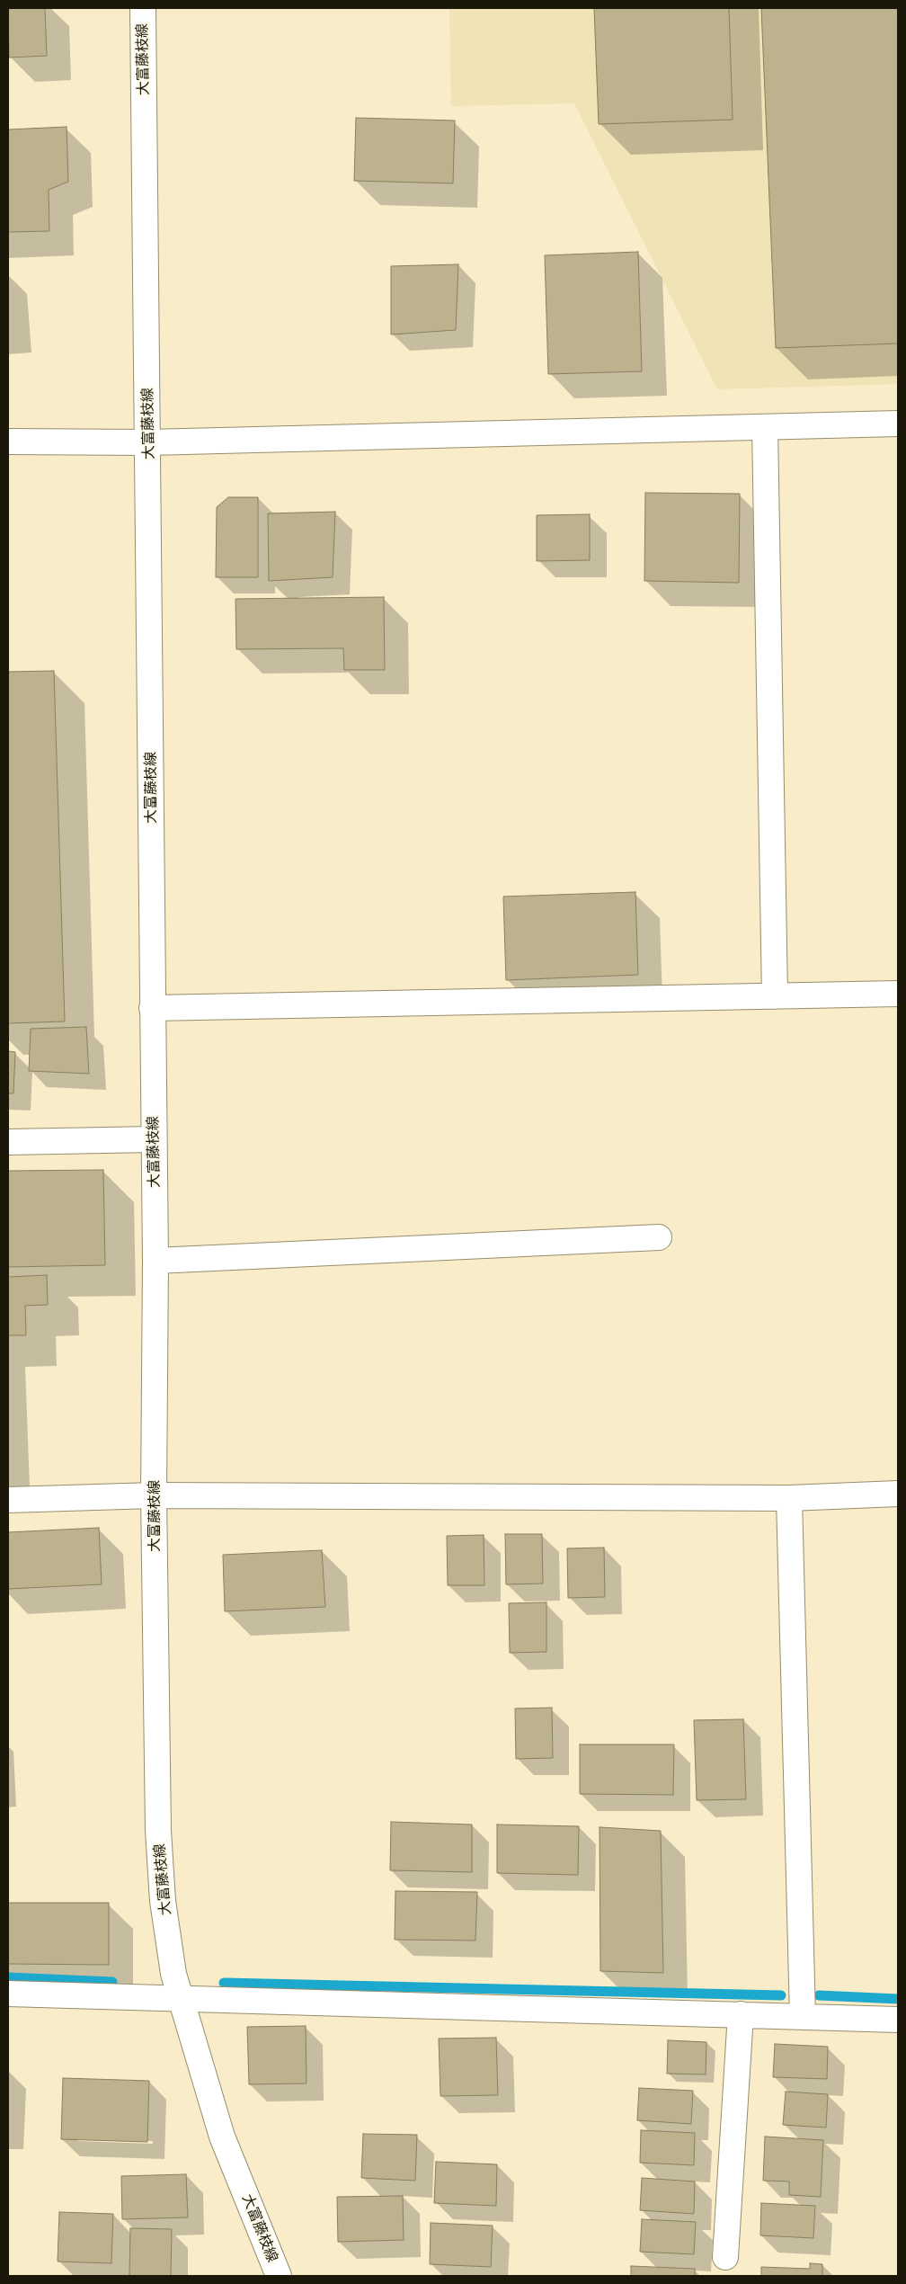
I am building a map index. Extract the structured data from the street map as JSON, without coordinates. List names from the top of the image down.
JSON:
{
  "streets": {
    "street": ["大富藤枝線"]
  }
}
